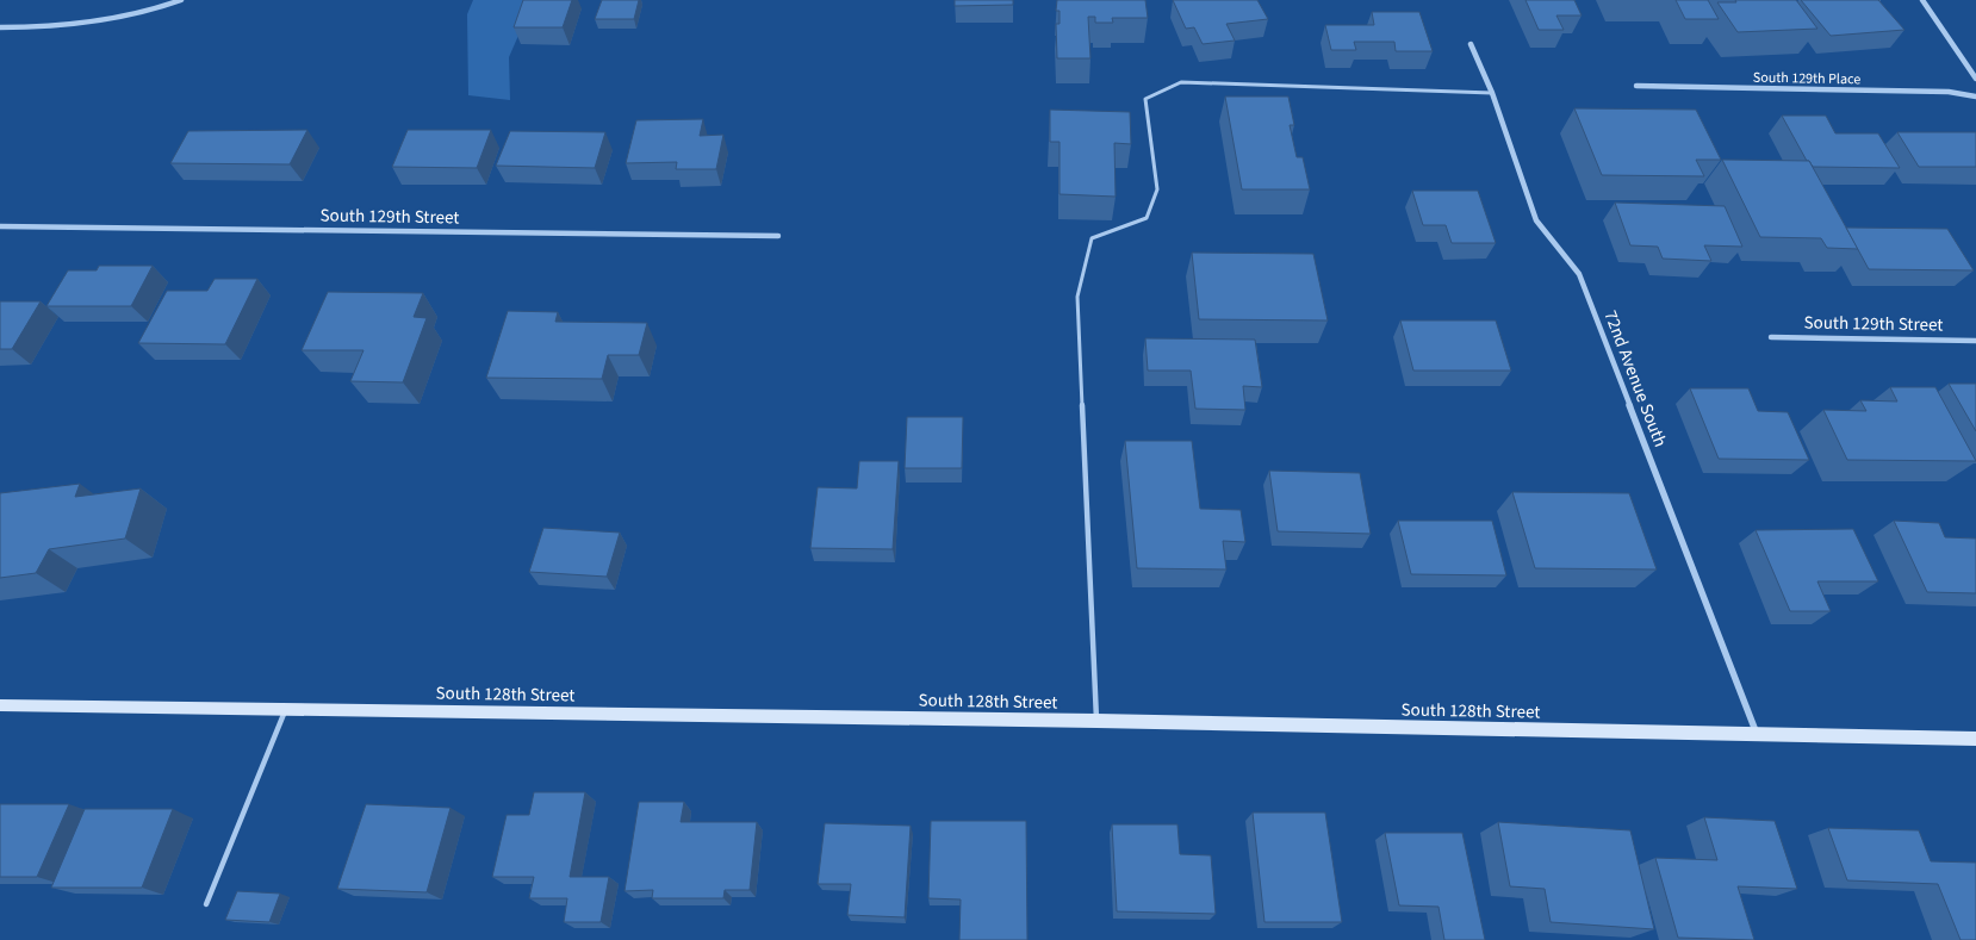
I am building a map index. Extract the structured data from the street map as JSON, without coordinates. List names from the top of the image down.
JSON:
{
  "streets": {
    "street": [
      "South 129th Place",
      "South 129th Street",
      "72nd Avenue South",
      "South 128th Street"
    ]
  },
  "crossings": [
    ["72nd Avenue South", "South 128th Street"]
  ]
}
